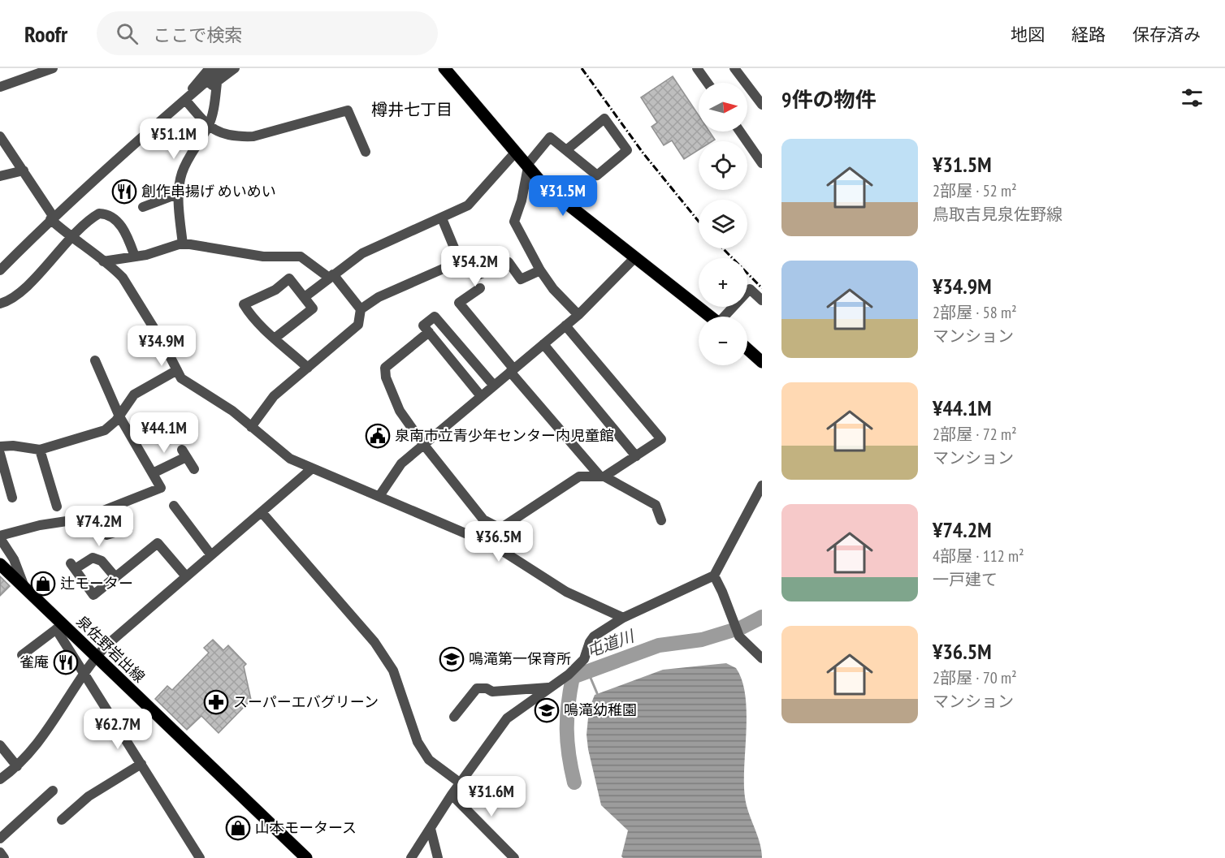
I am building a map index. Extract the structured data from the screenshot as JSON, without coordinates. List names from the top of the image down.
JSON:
{
  "streets": {
    "main road": ["泉佐野岩出線"]
  },
  "districts": ["樽井七丁目"],
  "water": ["屯道川"],
  "places": {
    "restaurant": ["創作串揚げ めいめい", "雀庵"],
    "public building": ["泉南市立青少年センター内児童館"],
    "shop": ["辻モーター", "山本モータース"],
    "school or university": ["鳴滝第一保育所", "鳴滝幼稚園"],
    "pharmacy": ["スーパーエバグリーン"]
  },
  "north": "right",
  "page": {
    "header": "Roofr",
    "search": "ここで検索",
    "nav": ["地図", "経路", "保存済み"],
    "heading": "9件の物件",
    "map_buttons": ["+", "−"],
    "price": [
      "¥51.1M",
      "¥31.5M",
      "¥54.2M",
      "¥34.9M",
      "¥44.1M",
      "¥74.2M",
      "¥36.5M",
      "¥62.7M",
      "¥31.6M"
    ],
    "list": [
      {
        "name": "¥31.5M",
        "note": "2部屋 · 52 m² · 鳥取吉見泉佐野線"
      },
      {
        "name": "¥34.9M",
        "note": "2部屋 · 58 m² · マンション"
      },
      {
        "name": "¥44.1M",
        "note": "2部屋 · 72 m² · マンション"
      },
      {
        "name": "¥74.2M",
        "note": "4部屋 · 112 m² · 一戸建て"
      },
      {
        "name": "¥36.5M",
        "note": "2部屋 · 70 m² · マンション"
      }
    ]
  }
}
